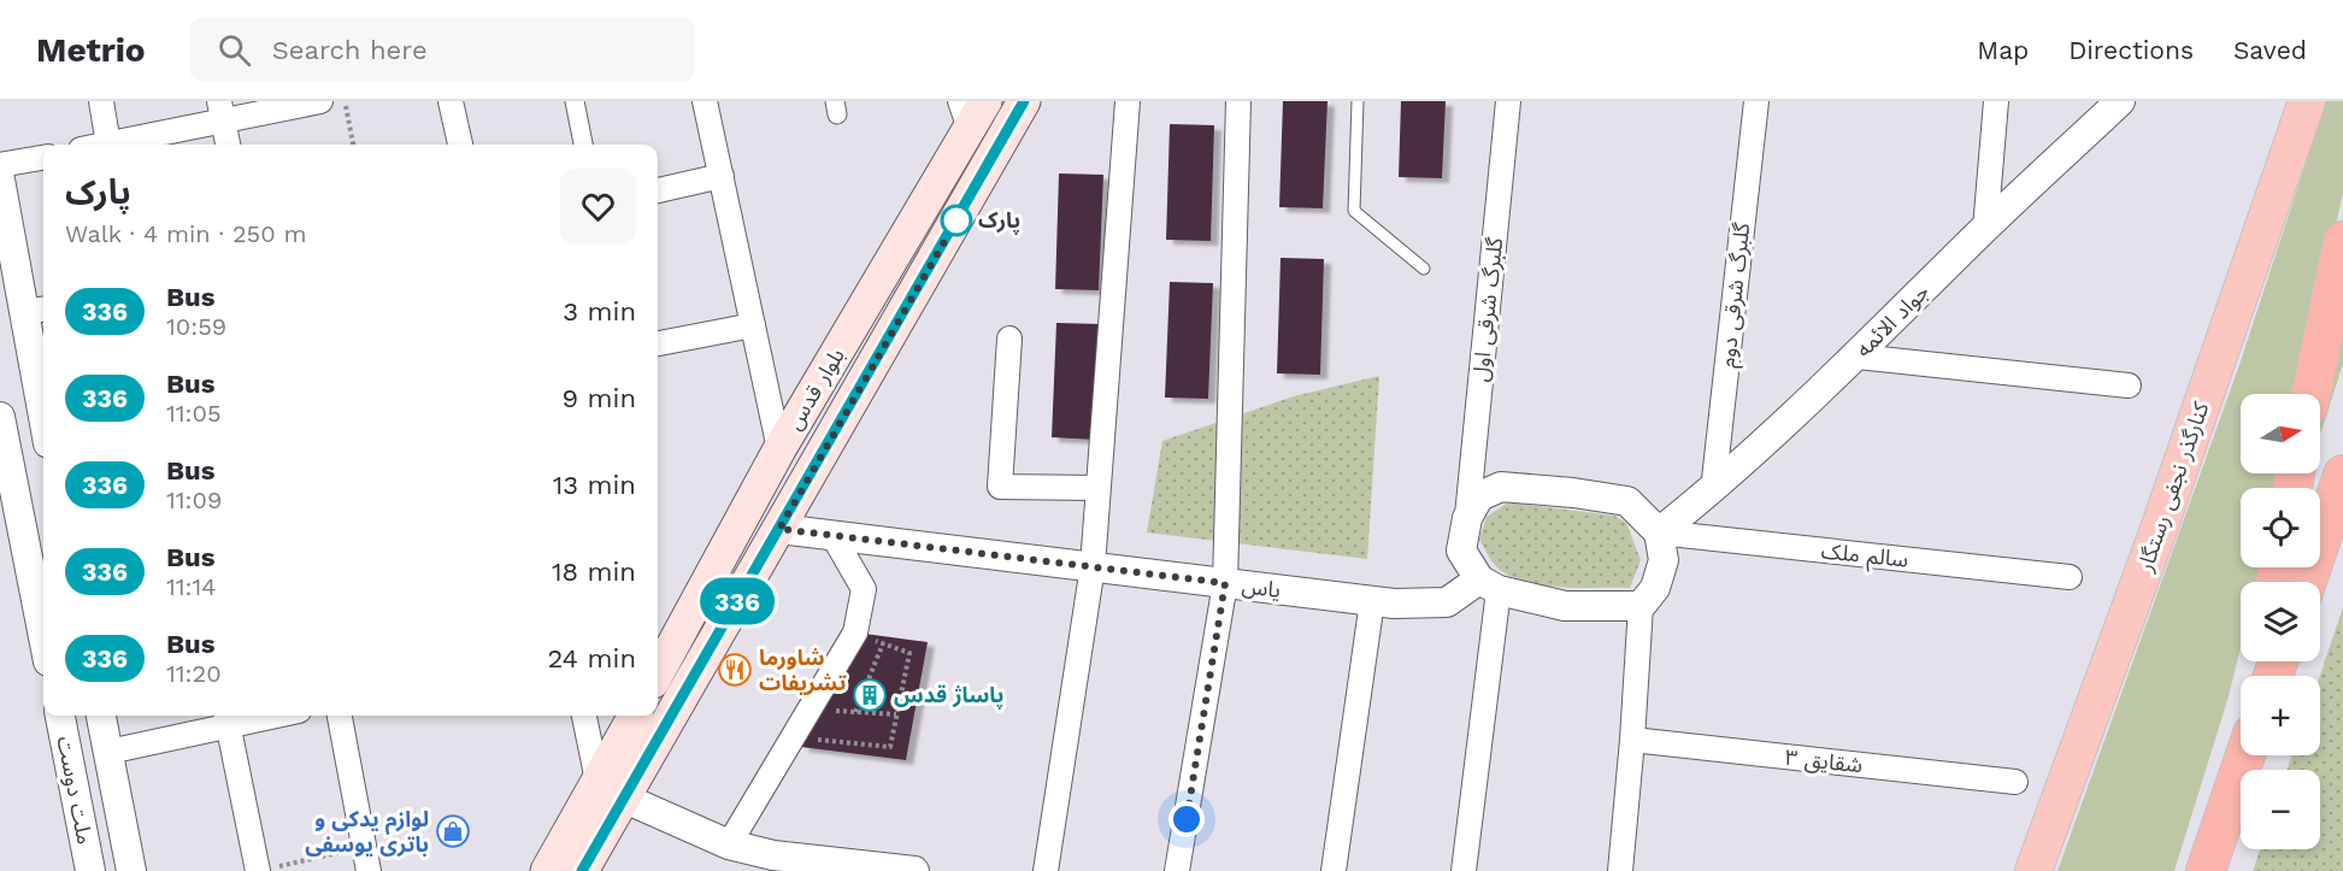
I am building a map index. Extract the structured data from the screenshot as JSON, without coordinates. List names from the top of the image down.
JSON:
{
  "streets": {
    "main road": ["بلوار قدس", "کنارگذر نجفی رستگار"],
    "street": [
      "گلبرگ شرقی دوم",
      "گلبرگ شرقی اول",
      "جواد الائمه",
      "سالم ملک",
      "یاس",
      "شقایق ۳",
      "ملت دوست"
    ]
  },
  "crossings": [
    ["گلبرگ شرقی دوم", "جواد الائمه"],
    ["جواد الائمه", "سالم ملک"],
    ["بلوار قدس", "یاس"]
  ],
  "places": {
    "other": ["پارک"],
    "restaurant": ["شاورما تشریفات"],
    "building": ["پاساژ قدس"],
    "shop": ["لوازم یدکی و باتری یوسفی"]
  },
  "lines": ["bus line 336"],
  "north": "right",
  "page": {
    "header": "Metrio",
    "search": "Search here",
    "nav": ["Map", "Directions", "Saved"],
    "on_map": "336",
    "heading": ["پارک", "Walk · 4 min · 250 m"],
    "list": [
      {
        "mark": "336",
        "name": "Bus",
        "note": "10:59",
        "value": "3 min"
      },
      {
        "mark": "336",
        "name": "Bus",
        "note": "11:05",
        "value": "9 min"
      },
      {
        "mark": "336",
        "name": "Bus",
        "note": "11:09",
        "value": "13 min"
      },
      {
        "mark": "336",
        "name": "Bus",
        "note": "11:14",
        "value": "18 min"
      },
      {
        "mark": "336",
        "name": "Bus",
        "note": "11:20",
        "value": "24 min"
      }
    ],
    "map_buttons": ["+", "−"]
  }
}
